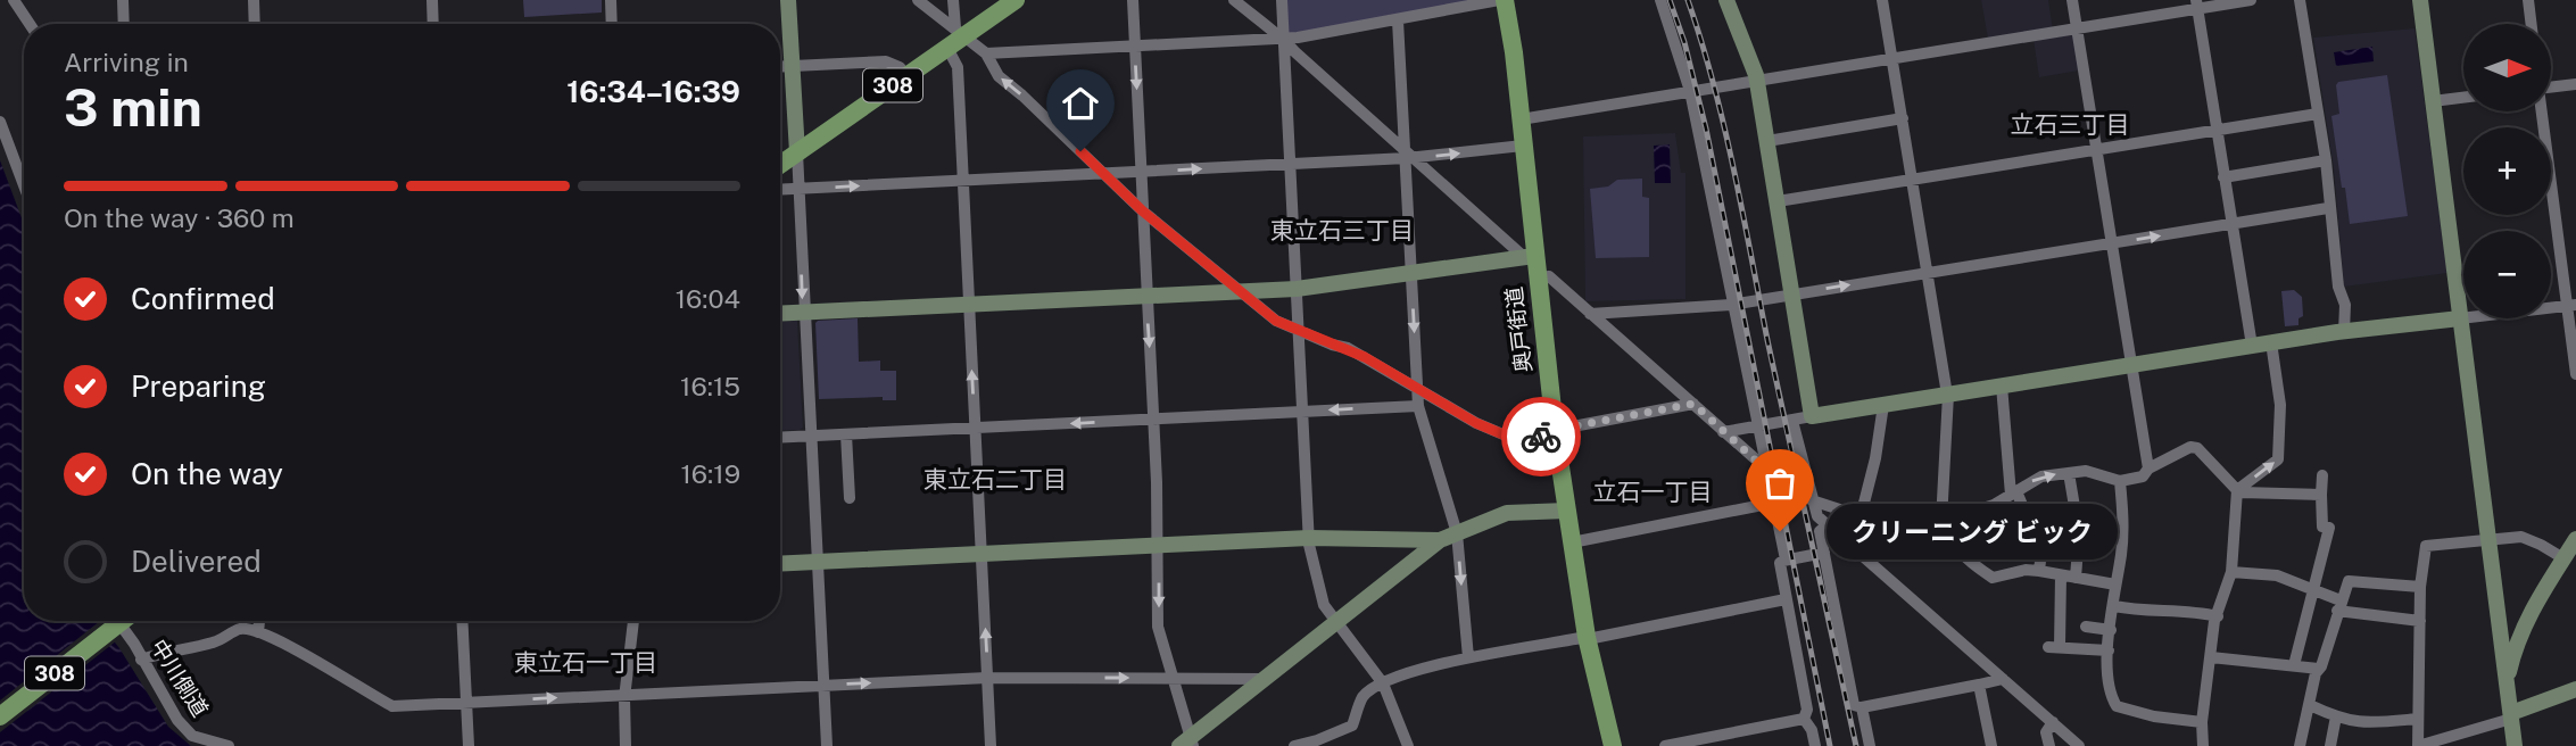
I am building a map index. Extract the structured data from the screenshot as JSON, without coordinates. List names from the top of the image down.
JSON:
{
  "streets": {
    "main road": ["308", "奥戸街道"],
    "street": ["中川側道"]
  },
  "crossings": [
    ["308", "中川側道"]
  ],
  "districts": [
    "立石三丁目",
    "東立石三丁目",
    "東立石二丁目",
    "立石一丁目",
    "東立石一丁目"
  ],
  "places": ["クリーニング ビック"],
  "north": "right",
  "page": {
    "map_buttons": ["+", "−"],
    "heading": ["3 min", "Arriving in", "16:34–16:39"],
    "bar": "On the way · 360 m",
    "list": [
      ["Confirmed", "16:04"],
      ["Preparing", "16:15"],
      ["On the way", "16:19"],
      "Delivered"
    ],
    "bubble": "クリーニング ビック"
  }
}
